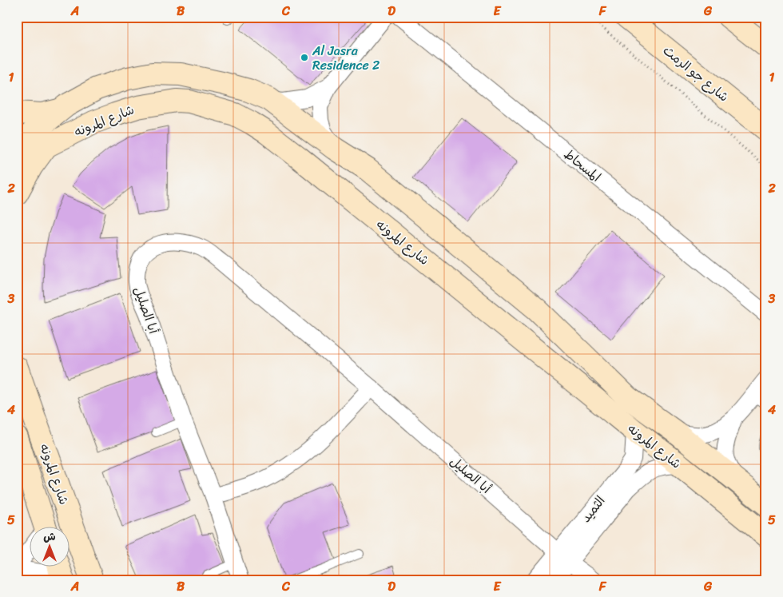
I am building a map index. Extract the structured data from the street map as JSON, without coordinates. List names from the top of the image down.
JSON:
{
  "streets": {
    "street": [
      "شارع جو الرمث",
      "شارع المرونه",
      "المسحاط",
      "أبا الصليل",
      "الثميد"
    ]
  },
  "crossings": [
    ["شارع المرونه", "الثميد"],
    ["أبا الصليل", "الثميد"]
  ],
  "places": ["Al Jasra Residence 2"],
  "north": "top",
  "grid": {
    "columns": [
      "A",
      "B",
      "C",
      "D",
      "E",
      "F",
      "G"
    ],
    "rows": [
      "1",
      "2",
      "3",
      "4",
      "5"
    ]
  }
}
